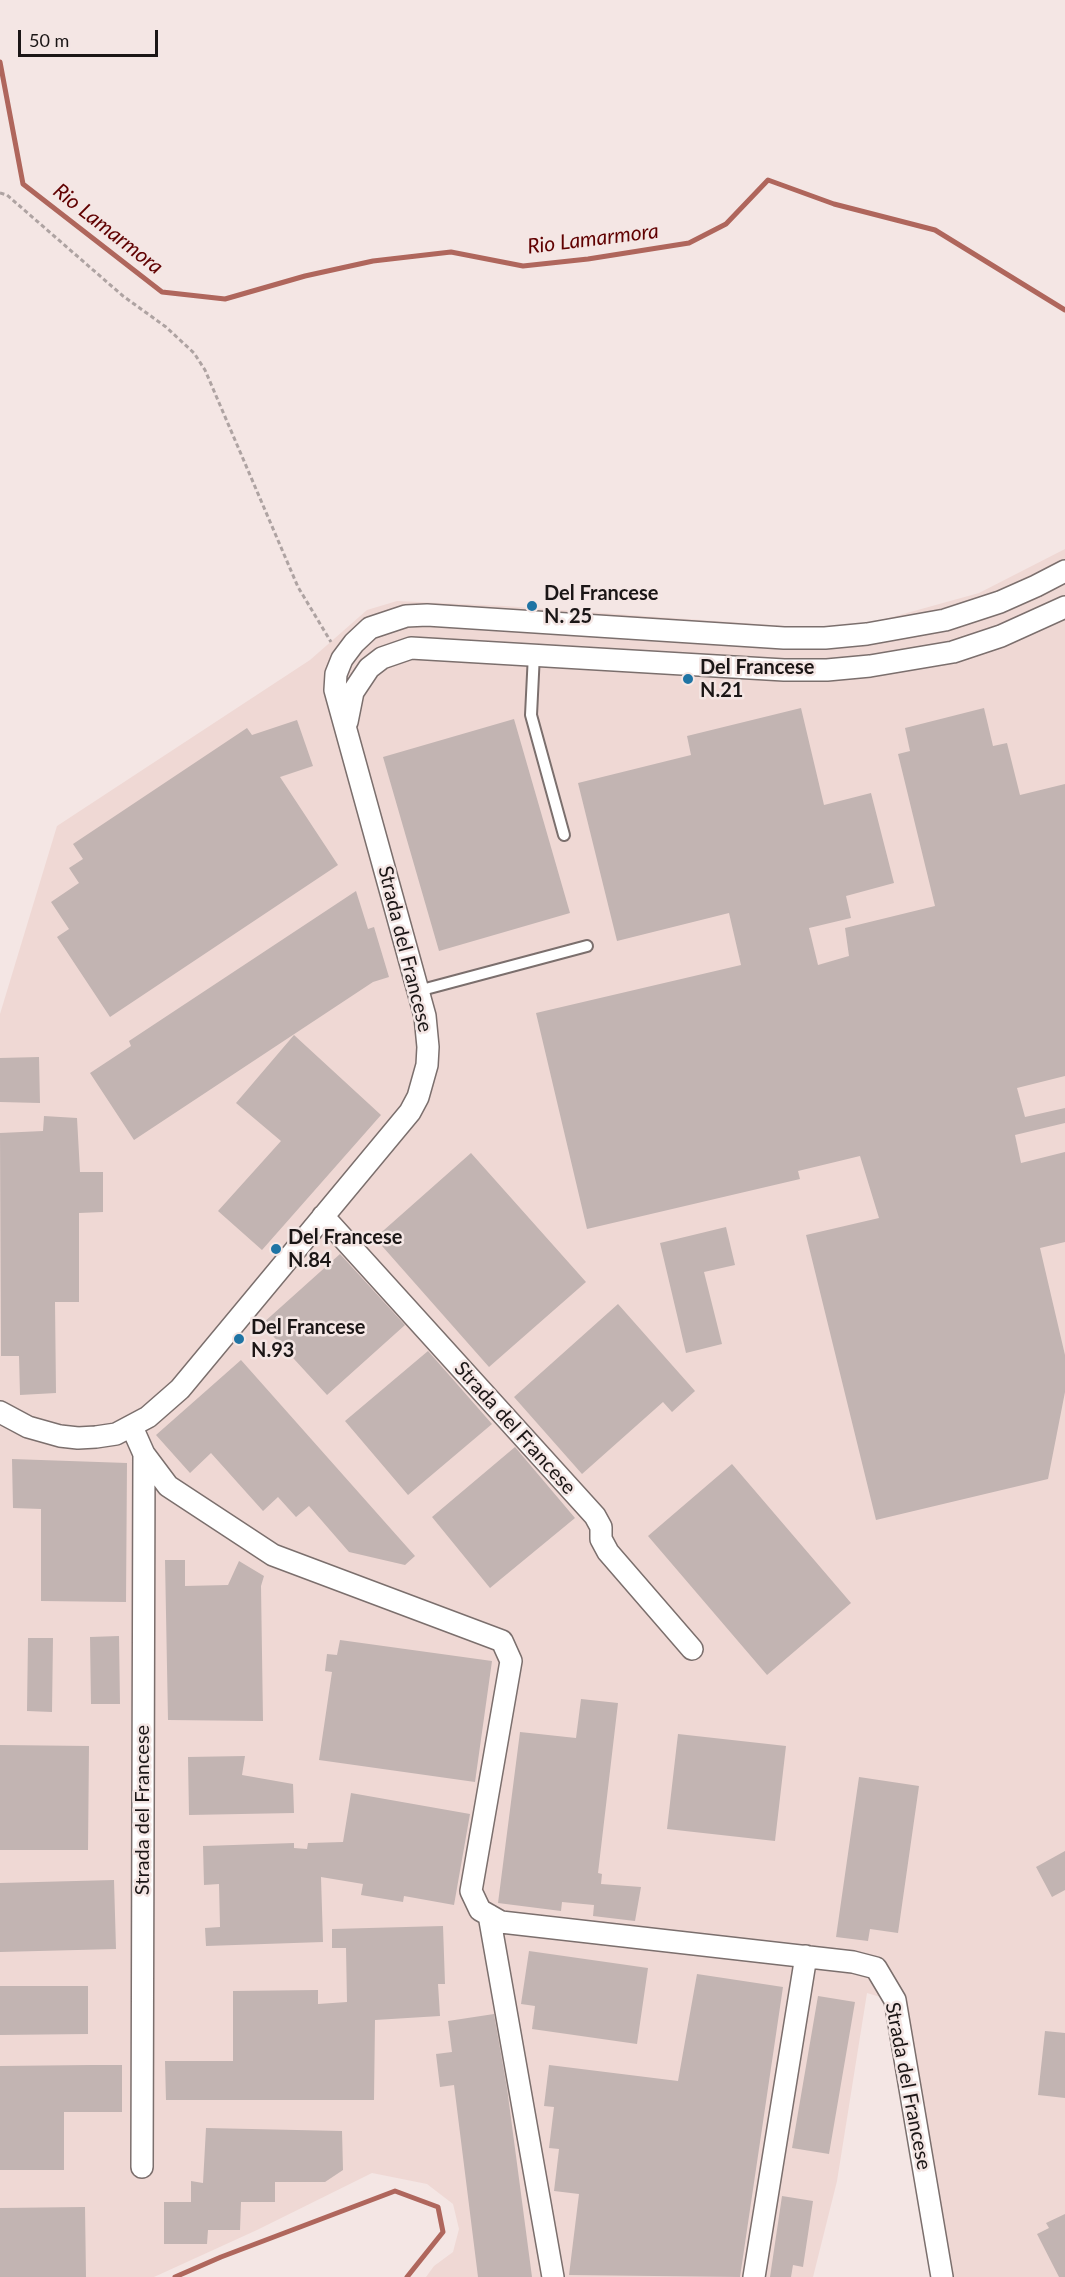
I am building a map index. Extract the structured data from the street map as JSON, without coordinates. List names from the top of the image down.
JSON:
{
  "streets": {
    "street": ["Strada del Francese"]
  },
  "water": ["Rio Lamarmora"],
  "places": [
    "Del Francese N. 25",
    "Del Francese N.21",
    "Del Francese N.84",
    "Del Francese N.93"
  ],
  "scale_bar": "50 m"
}
